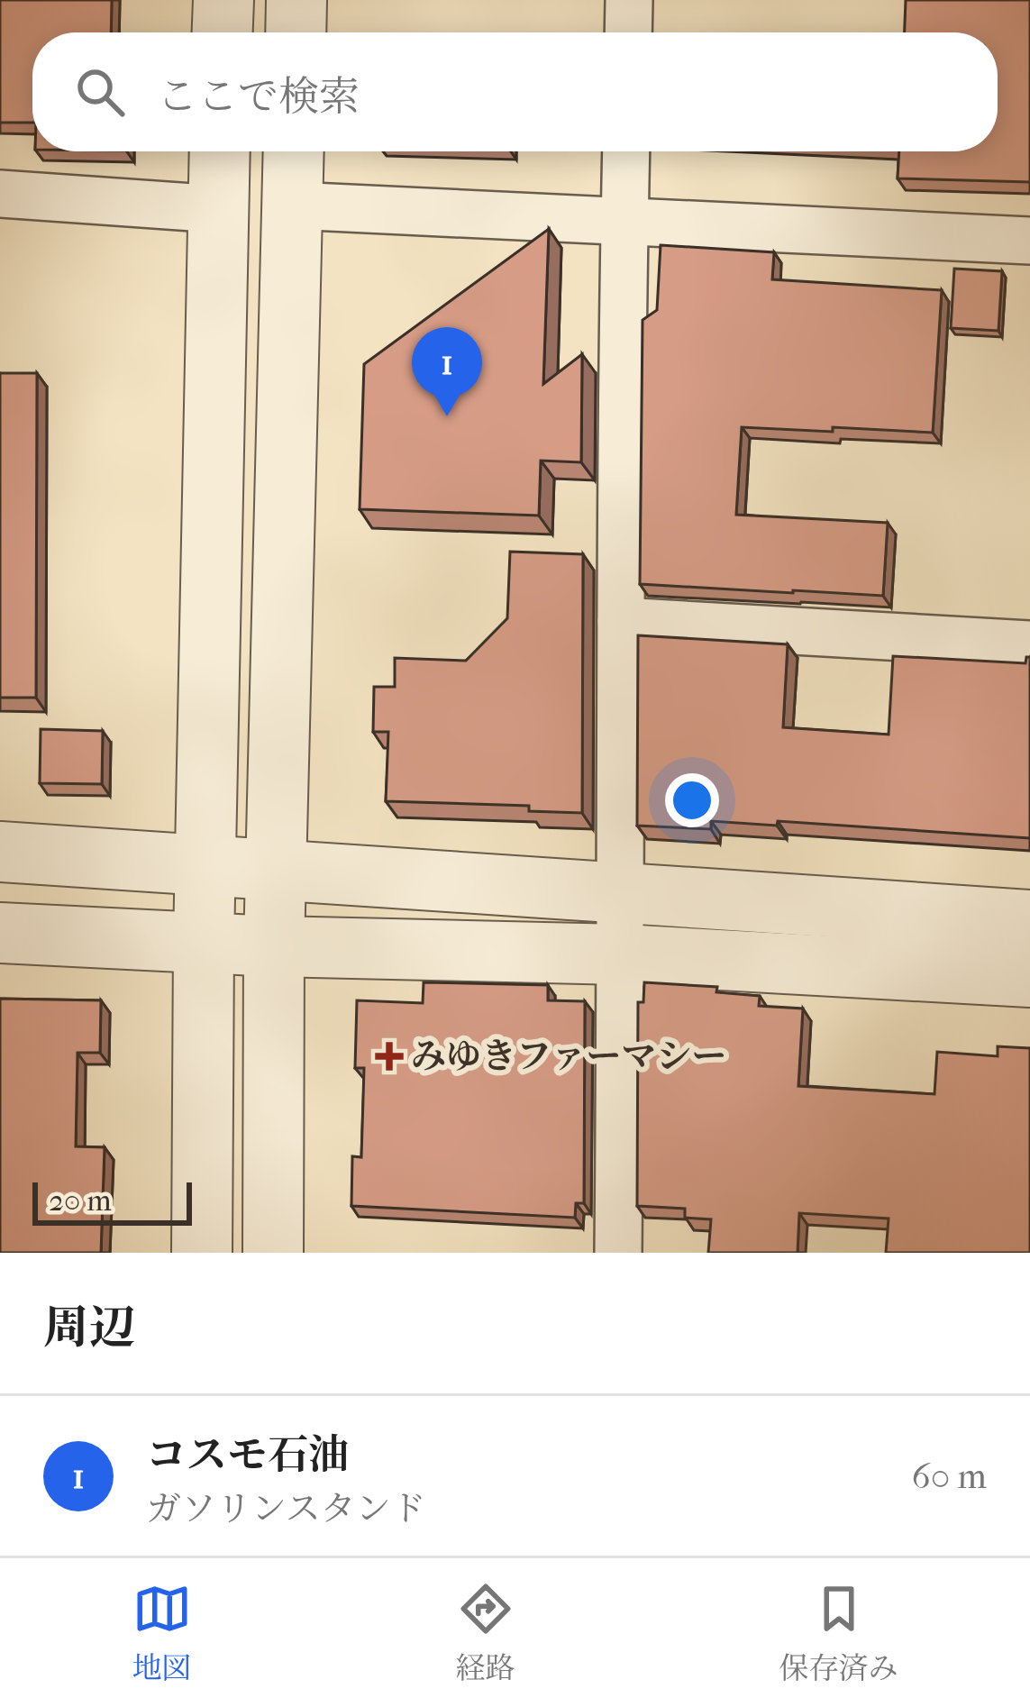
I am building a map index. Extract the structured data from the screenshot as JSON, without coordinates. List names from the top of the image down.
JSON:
{
  "places": {
    "health": ["みゆきファーマシー"]
  },
  "scale_bar": "20 m",
  "page": {
    "search": "ここで検索",
    "pins": "1",
    "scale": "20 m",
    "heading": "周辺",
    "list": [
      {
        "mark": "1",
        "name": "コスモ石油",
        "note": "ガソリンスタンド",
        "value": "60 m"
      }
    ],
    "nav": ["地図", "経路", "保存済み"]
  }
}
